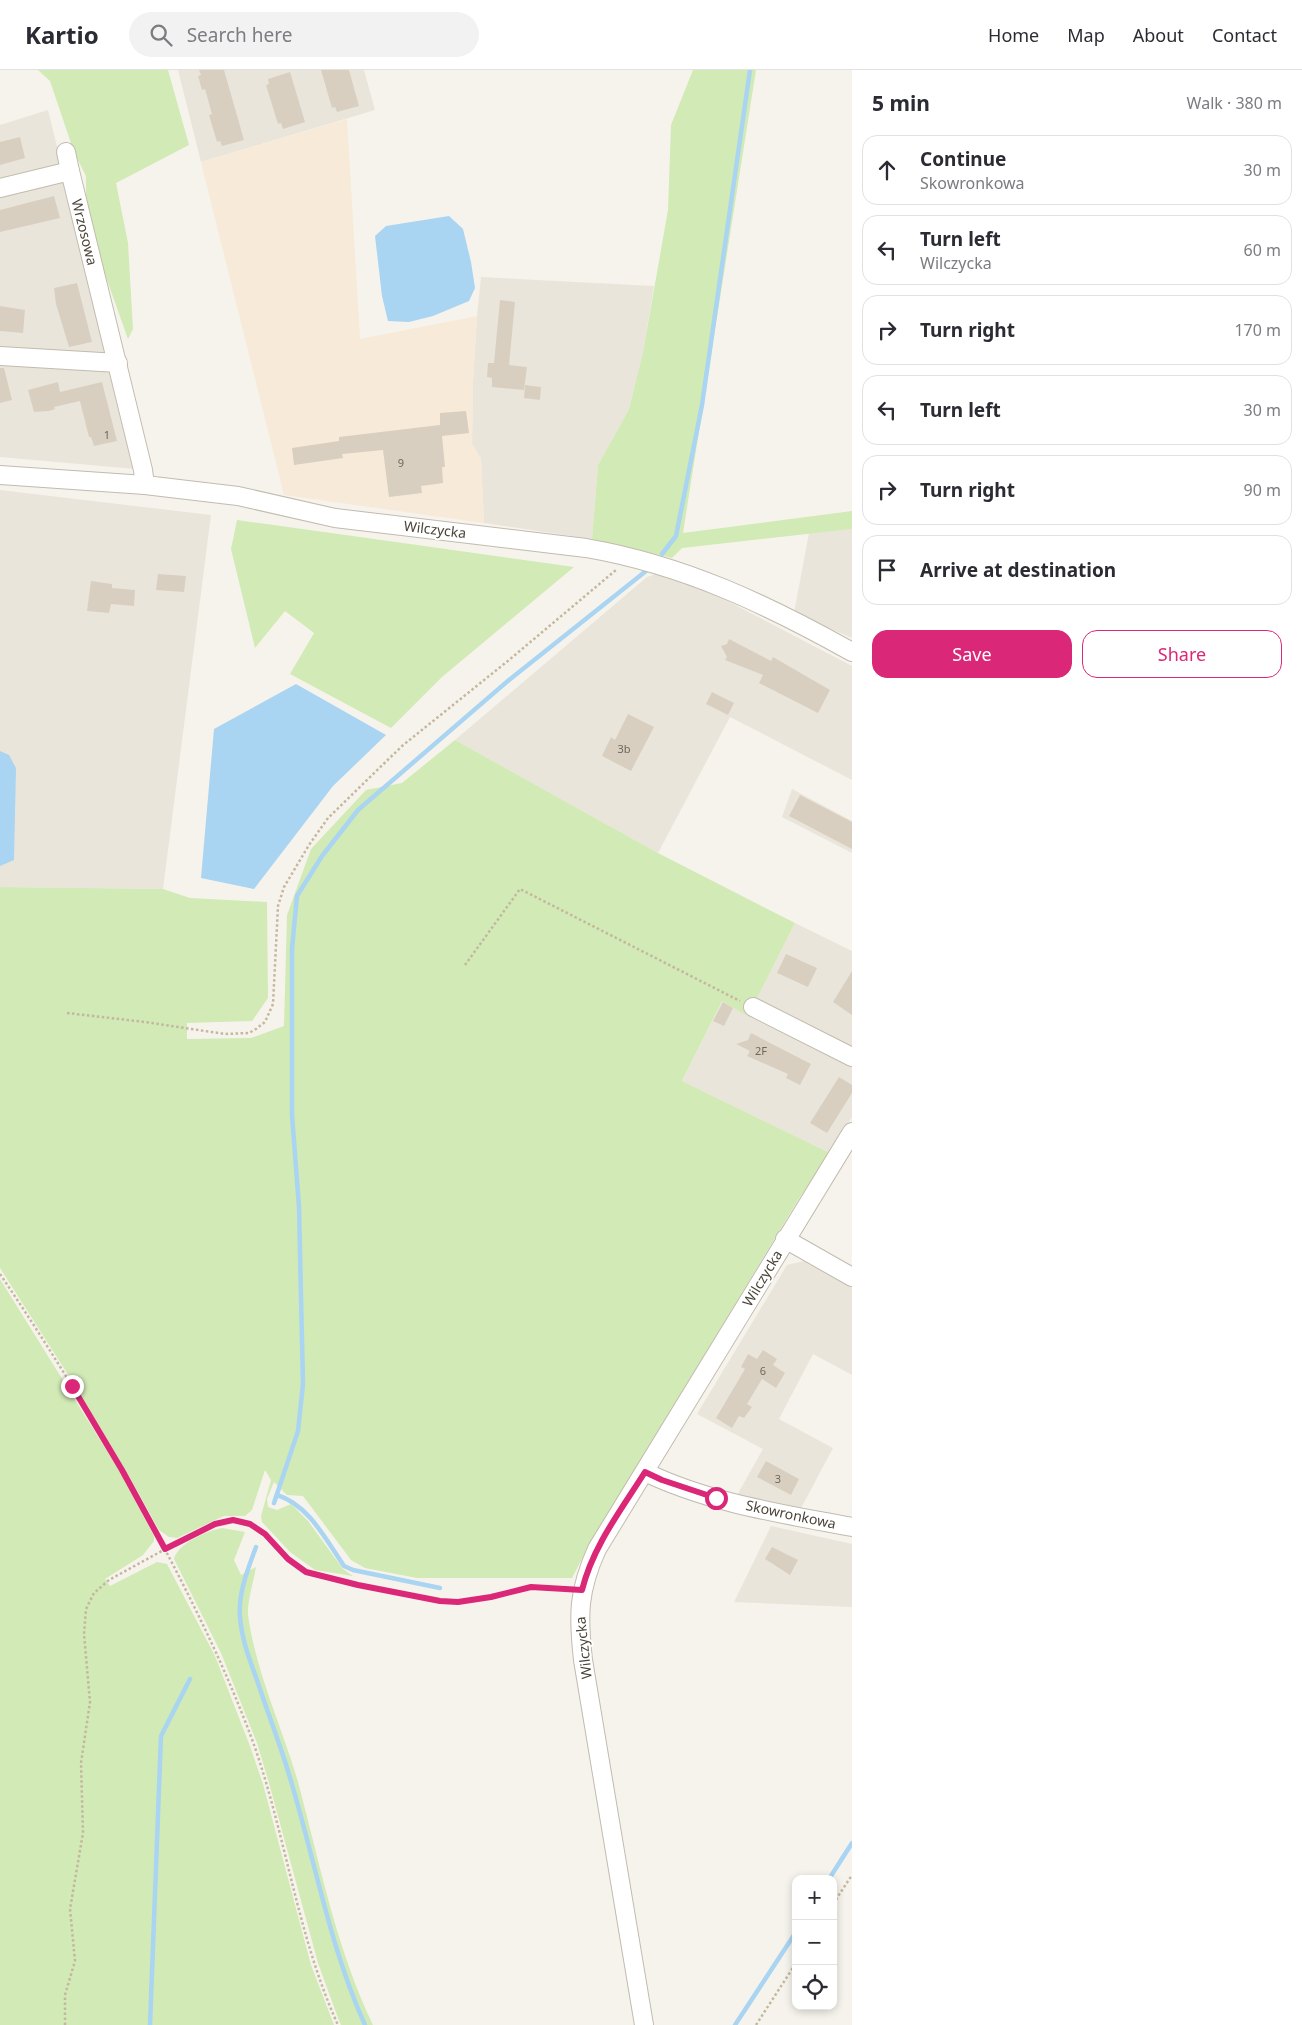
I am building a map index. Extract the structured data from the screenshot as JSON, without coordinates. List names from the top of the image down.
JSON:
{
  "streets": {
    "street": ["Wrzosowa", "Wilczycka", "Skowronkowa"]
  },
  "crossings": [
    ["Wrzosowa", "Wilczycka"],
    ["Wilczycka", "Skowronkowa"]
  ],
  "house_numbers": [
    "1",
    "9",
    "3b",
    "2F",
    "6",
    "3"
  ],
  "page": {
    "header": "Kartio",
    "search": "Search here",
    "nav": [
      "Home",
      "Map",
      "About",
      "Contact"
    ],
    "heading": ["5 min", "Walk · 380 m"],
    "list": [
      ["Continue", "Skowronkowa", "30 m"],
      ["Turn left", "Wilczycka", "60 m"],
      ["Turn right", "170 m"],
      ["Turn left", "30 m"],
      ["Turn right", "90 m"],
      "Arrive at destination"
    ],
    "buttons": ["Save", "Share"],
    "map_buttons": ["+", "−"]
  }
}
